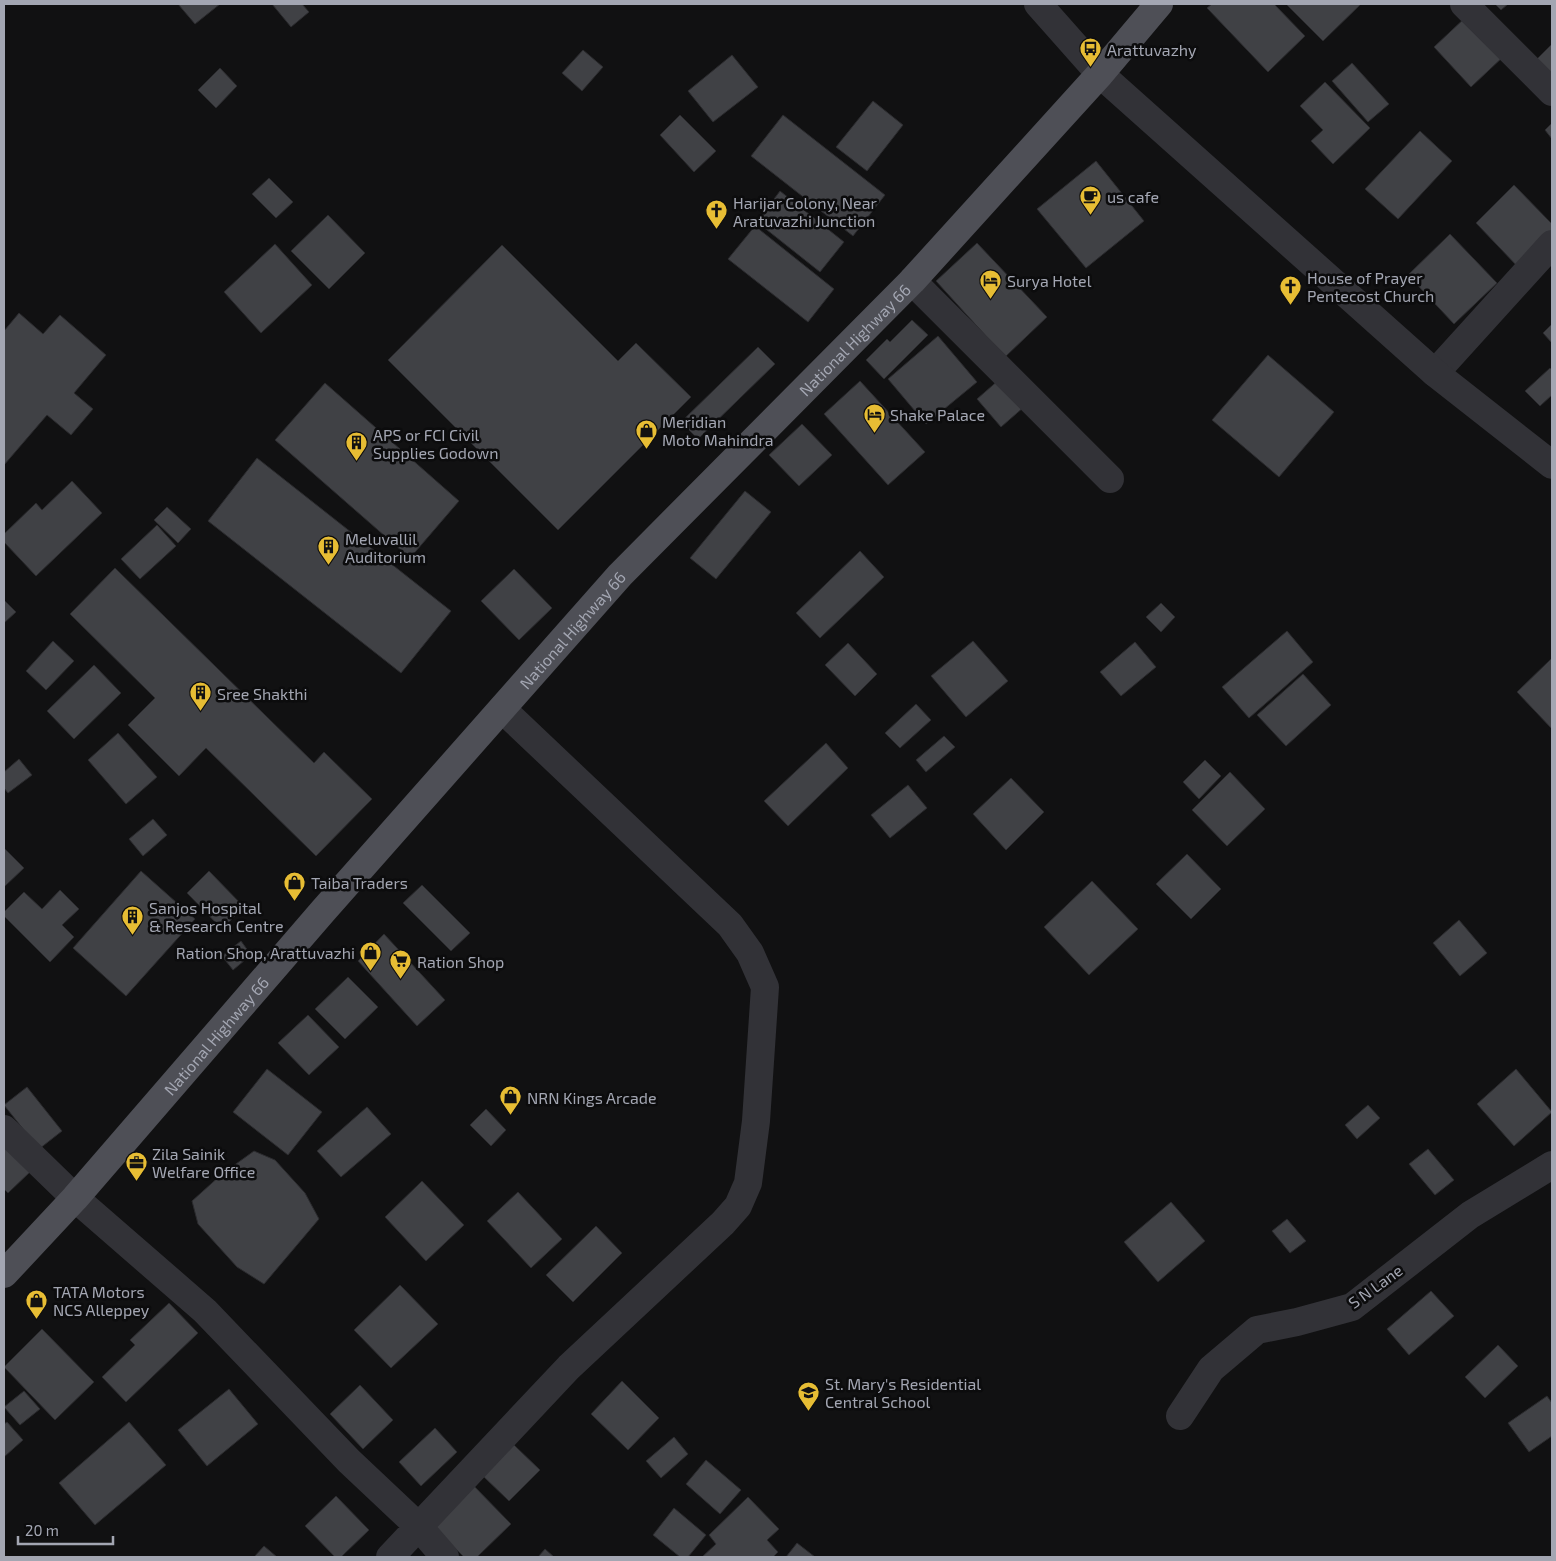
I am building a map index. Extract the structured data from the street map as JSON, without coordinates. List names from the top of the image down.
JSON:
{
  "streets": {
    "main road": ["National Highway 66"],
    "street": ["S N Lane"]
  },
  "places": {
    "bus stop": ["Arattuvazhy"],
    "cafe": ["us cafe"],
    "church": ["Harijar Colony, Near Aratuvazhi Junction", "House of Prayer Pentecost Church"],
    "hotel": ["Surya Hotel", "Shake Palace"],
    "shop": [
      "Meridian Moto Mahindra",
      "Taiba Traders",
      "Ration Shop, Arattuvazhi",
      "NRN Kings Arcade",
      "TATA Motors NCS Alleppey"
    ],
    "building": [
      "APS or FCI Civil Supplies Godown",
      "Meluvallil Auditorium",
      "Sree Shakthi",
      "Sanjos Hospital & Research Centre"
    ],
    "supermarket": ["Ration Shop"],
    "office": ["Zila Sainik Welfare Office"],
    "school or university": ["St. Mary's Residential Central School"]
  },
  "scale_bar": "20 m"
}
